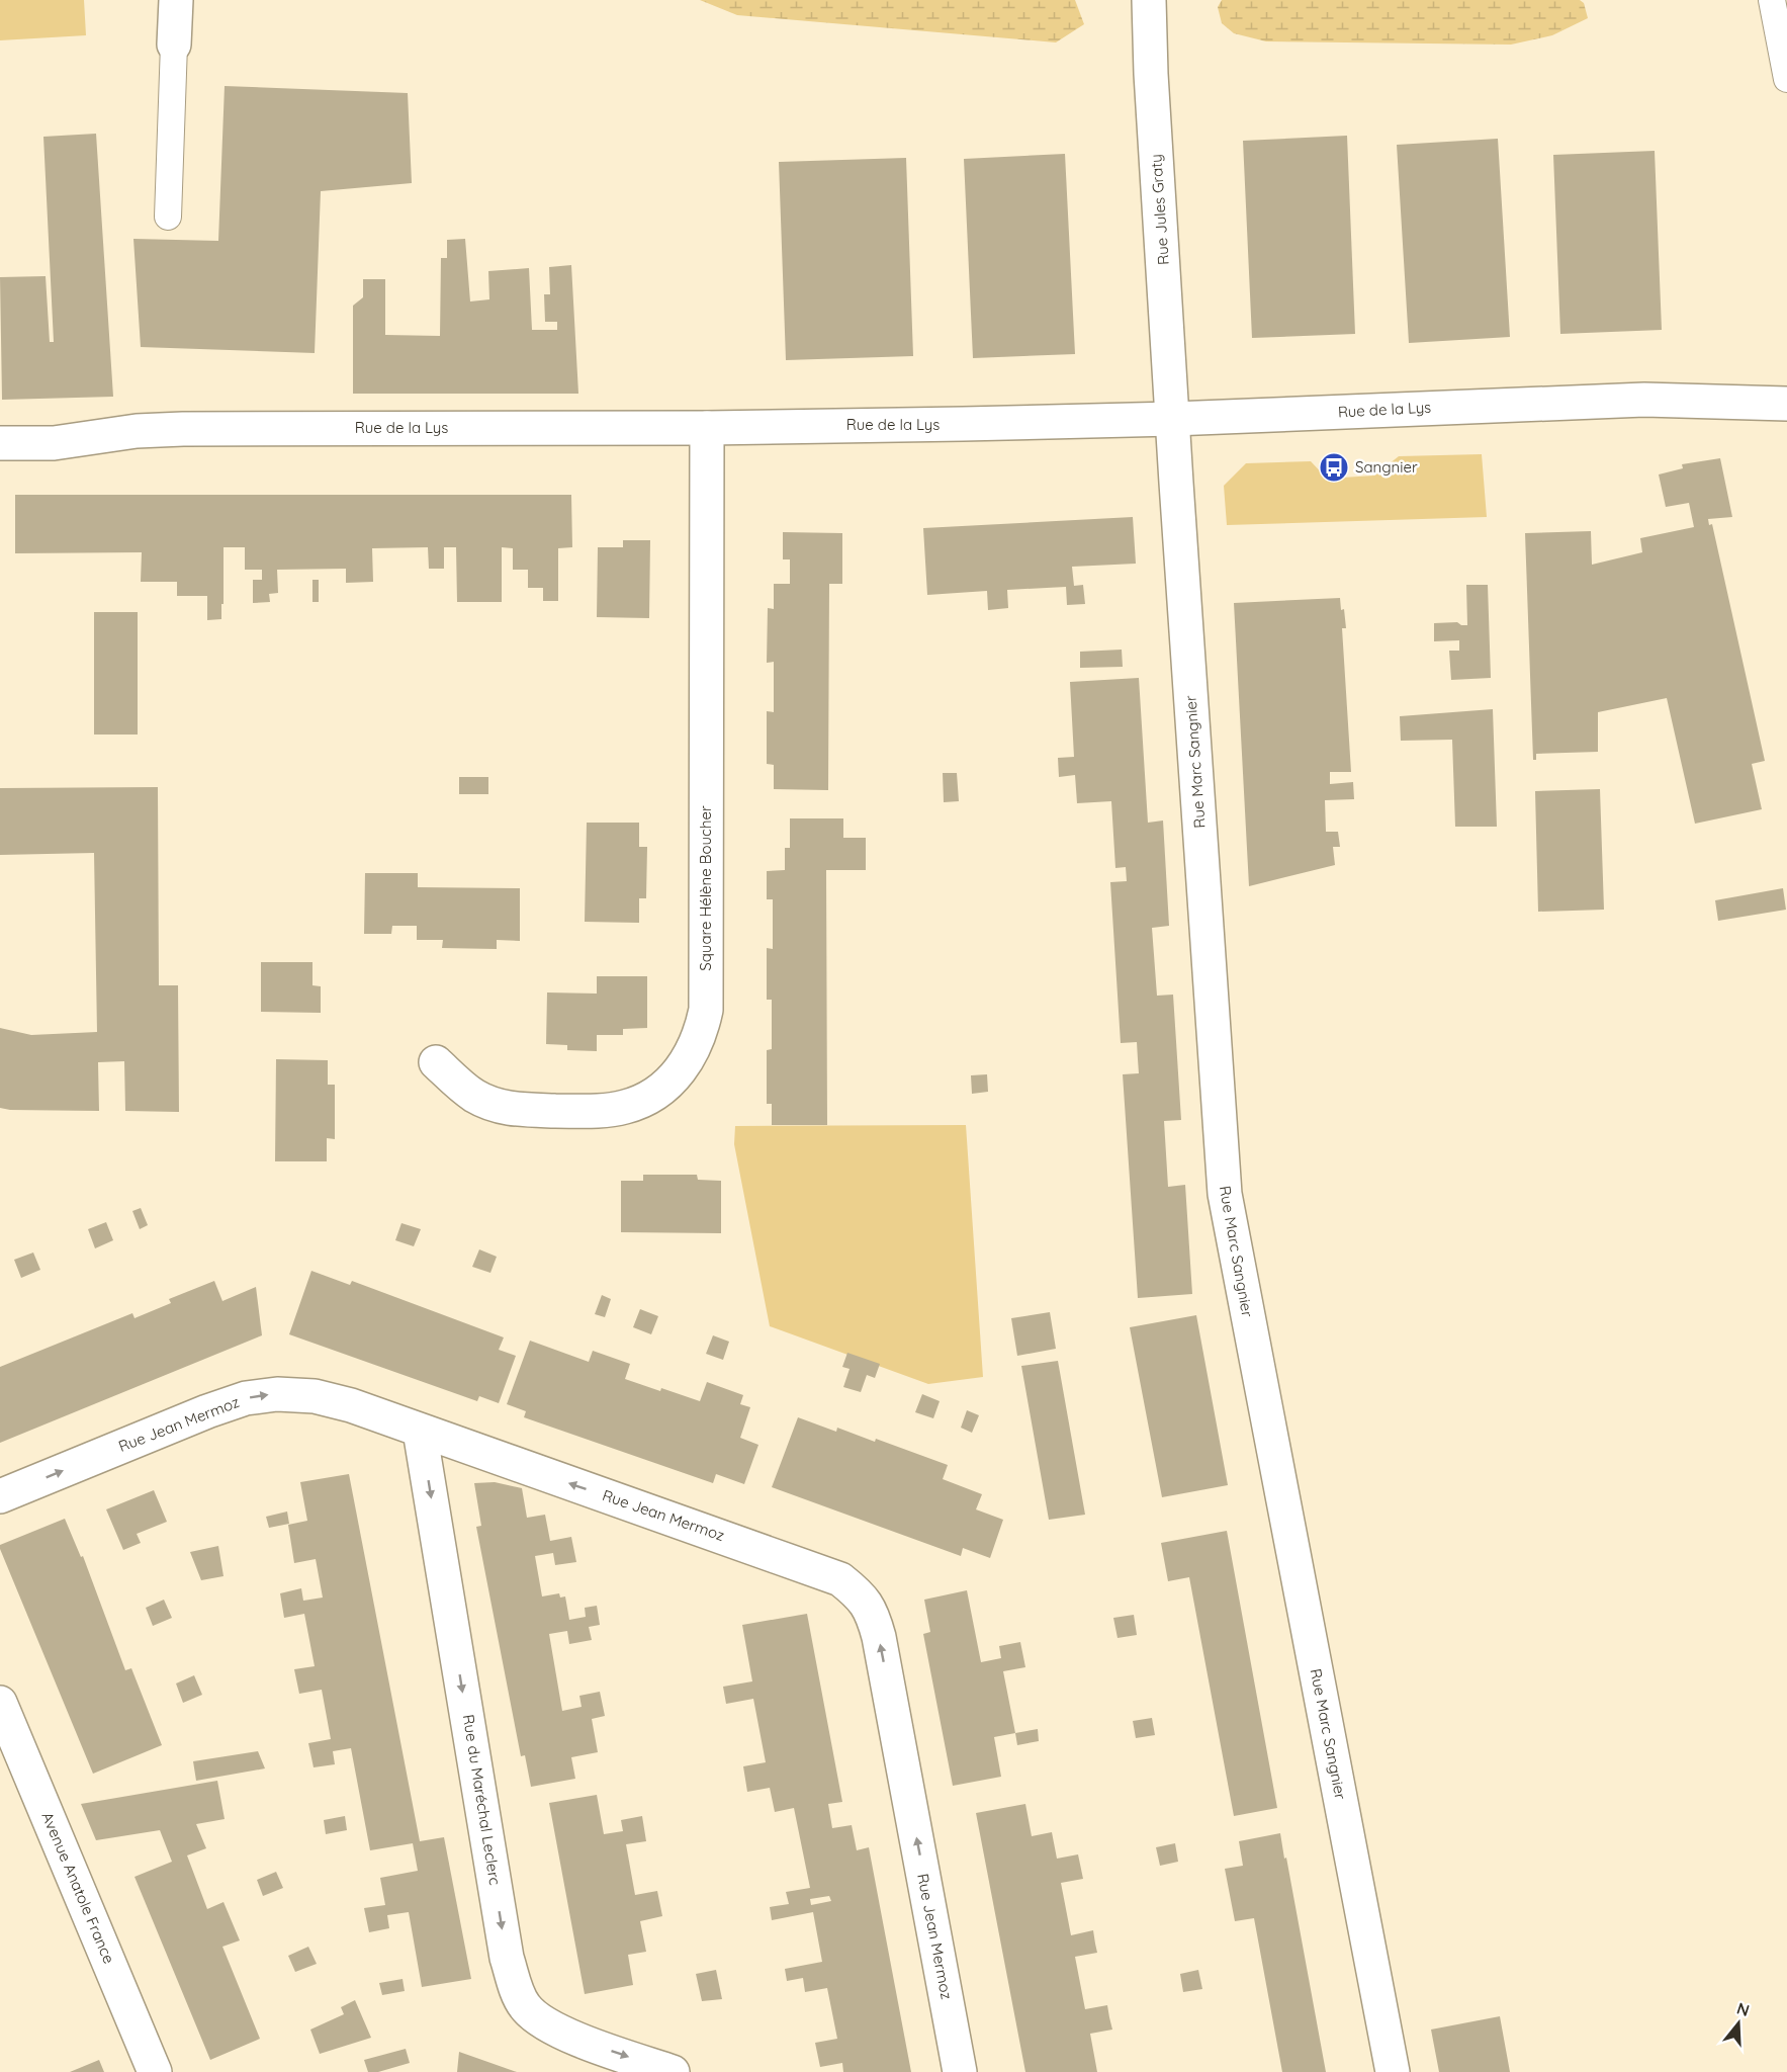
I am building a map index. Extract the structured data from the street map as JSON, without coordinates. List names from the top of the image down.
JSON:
{
  "streets": {
    "street": [
      "Rue Jules Graty",
      "Rue de la Lys",
      "Rue Marc Sangnier",
      "Square Hélène Boucher",
      "Rue Jean Mermoz",
      "Rue du Maréchal Leclerc",
      "Avenue Anatole France"
    ]
  },
  "crossings": [
    ["Rue Jules Graty", "Rue de la Lys"],
    ["Rue Jules Graty", "Rue Marc Sangnier"],
    ["Rue de la Lys", "Rue Marc Sangnier"],
    ["Rue de la Lys", "Square Hélène Boucher"],
    ["Rue Jean Mermoz", "Rue du Maréchal Leclerc"]
  ],
  "one_way": ["Rue du Maréchal Leclerc"],
  "places": {
    "bus stop": ["Sangnier"]
  },
  "north": "top"
}
